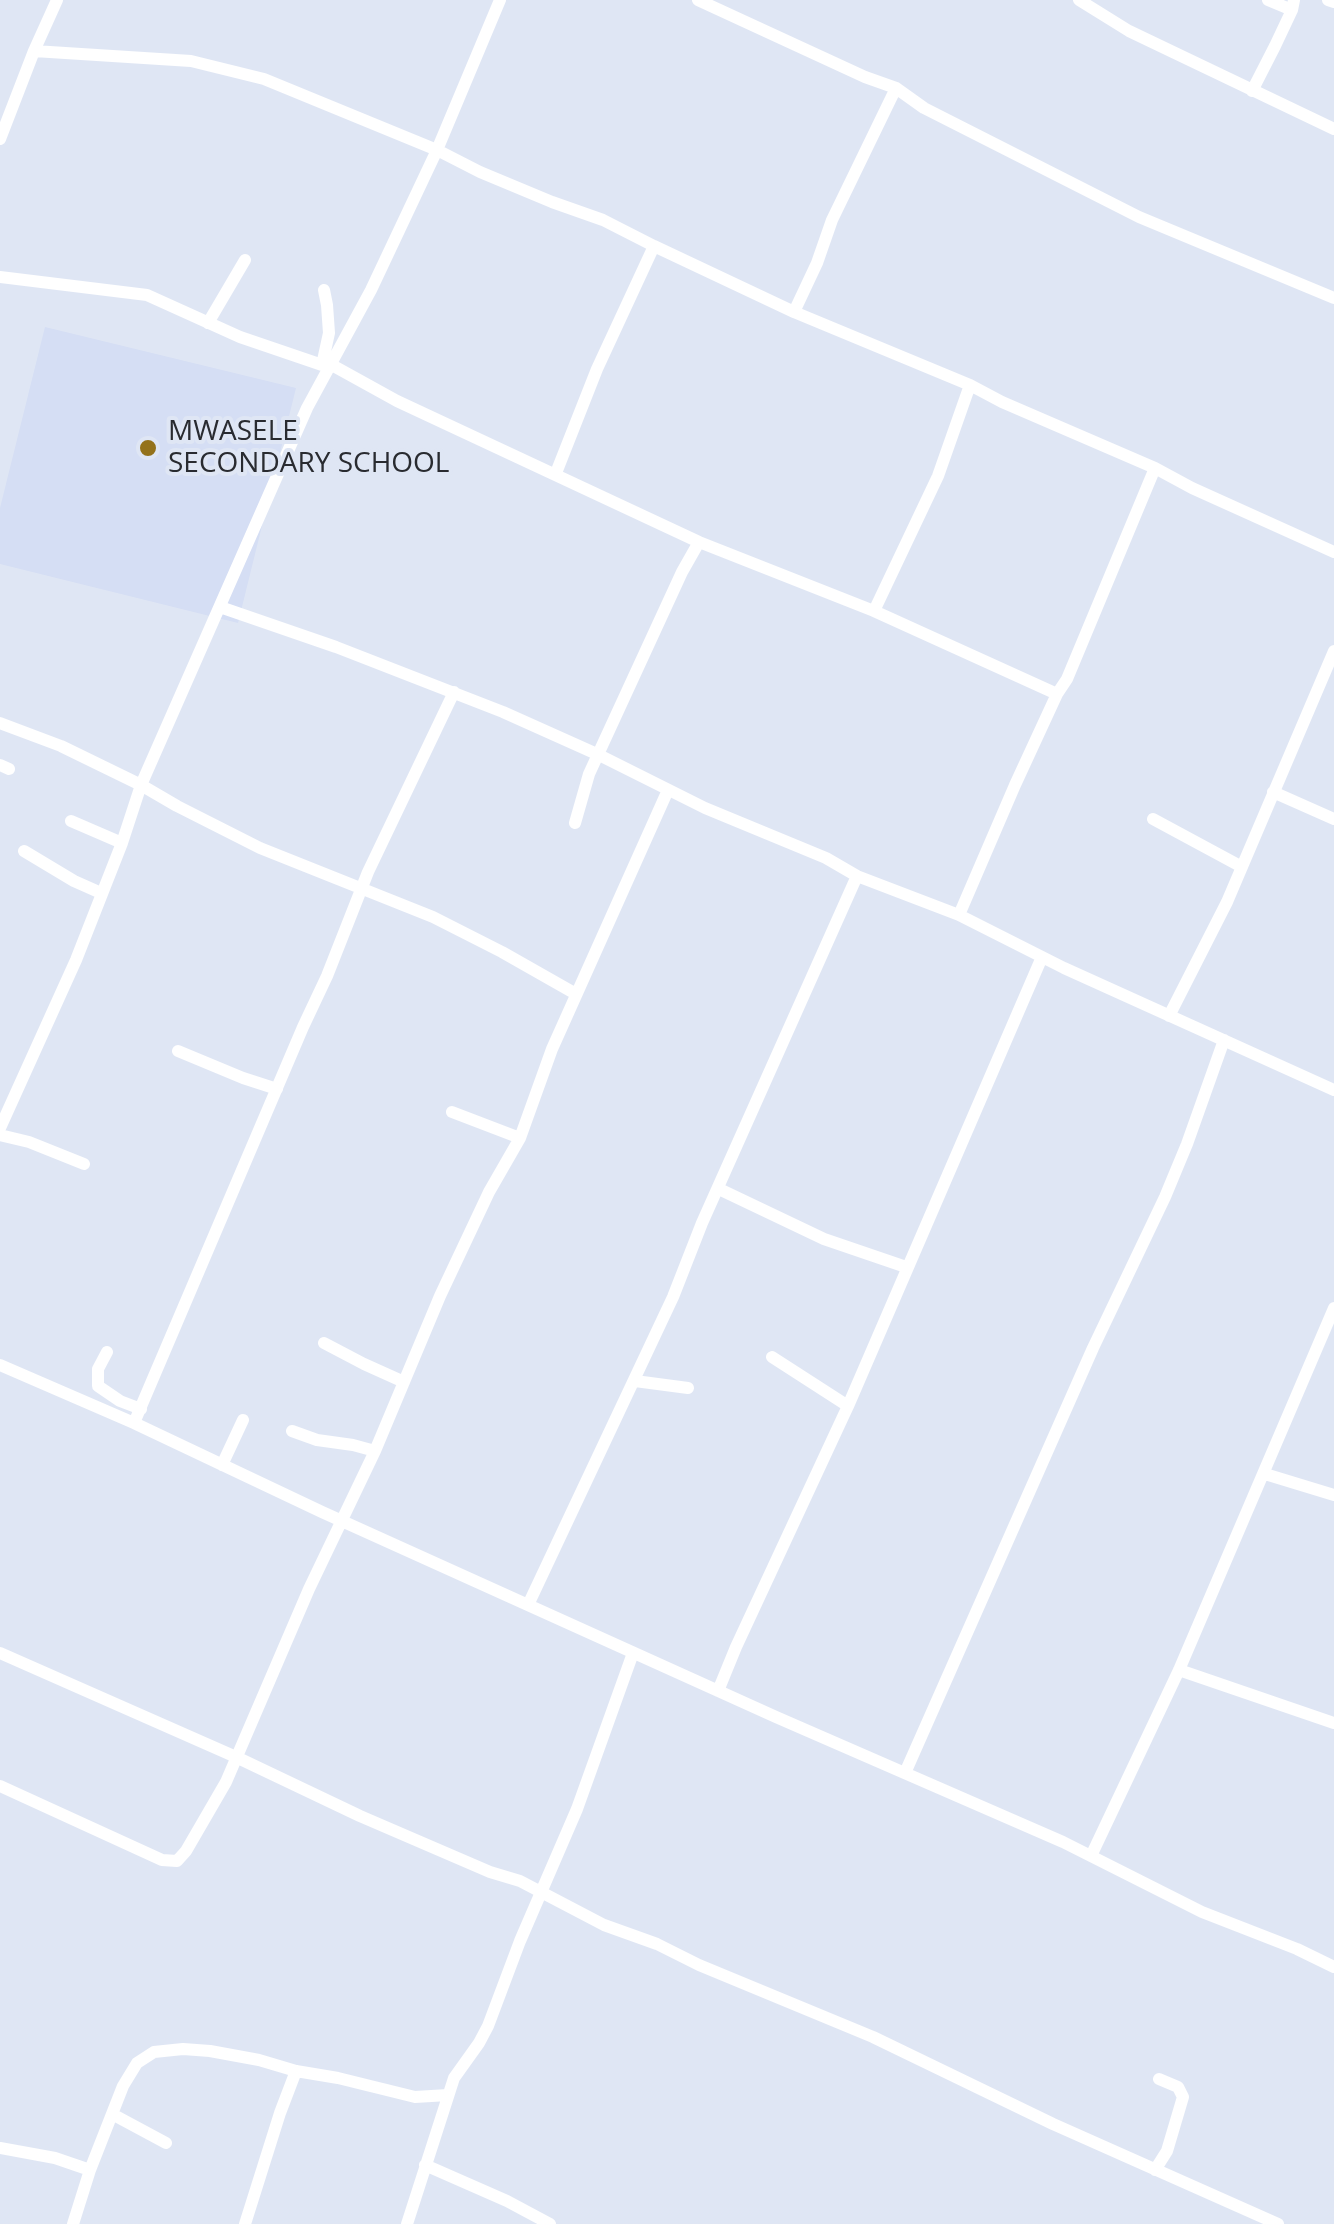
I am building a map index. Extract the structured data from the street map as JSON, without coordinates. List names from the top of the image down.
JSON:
{
  "places": ["MWASELE SECONDARY SCHOOL"]
}
